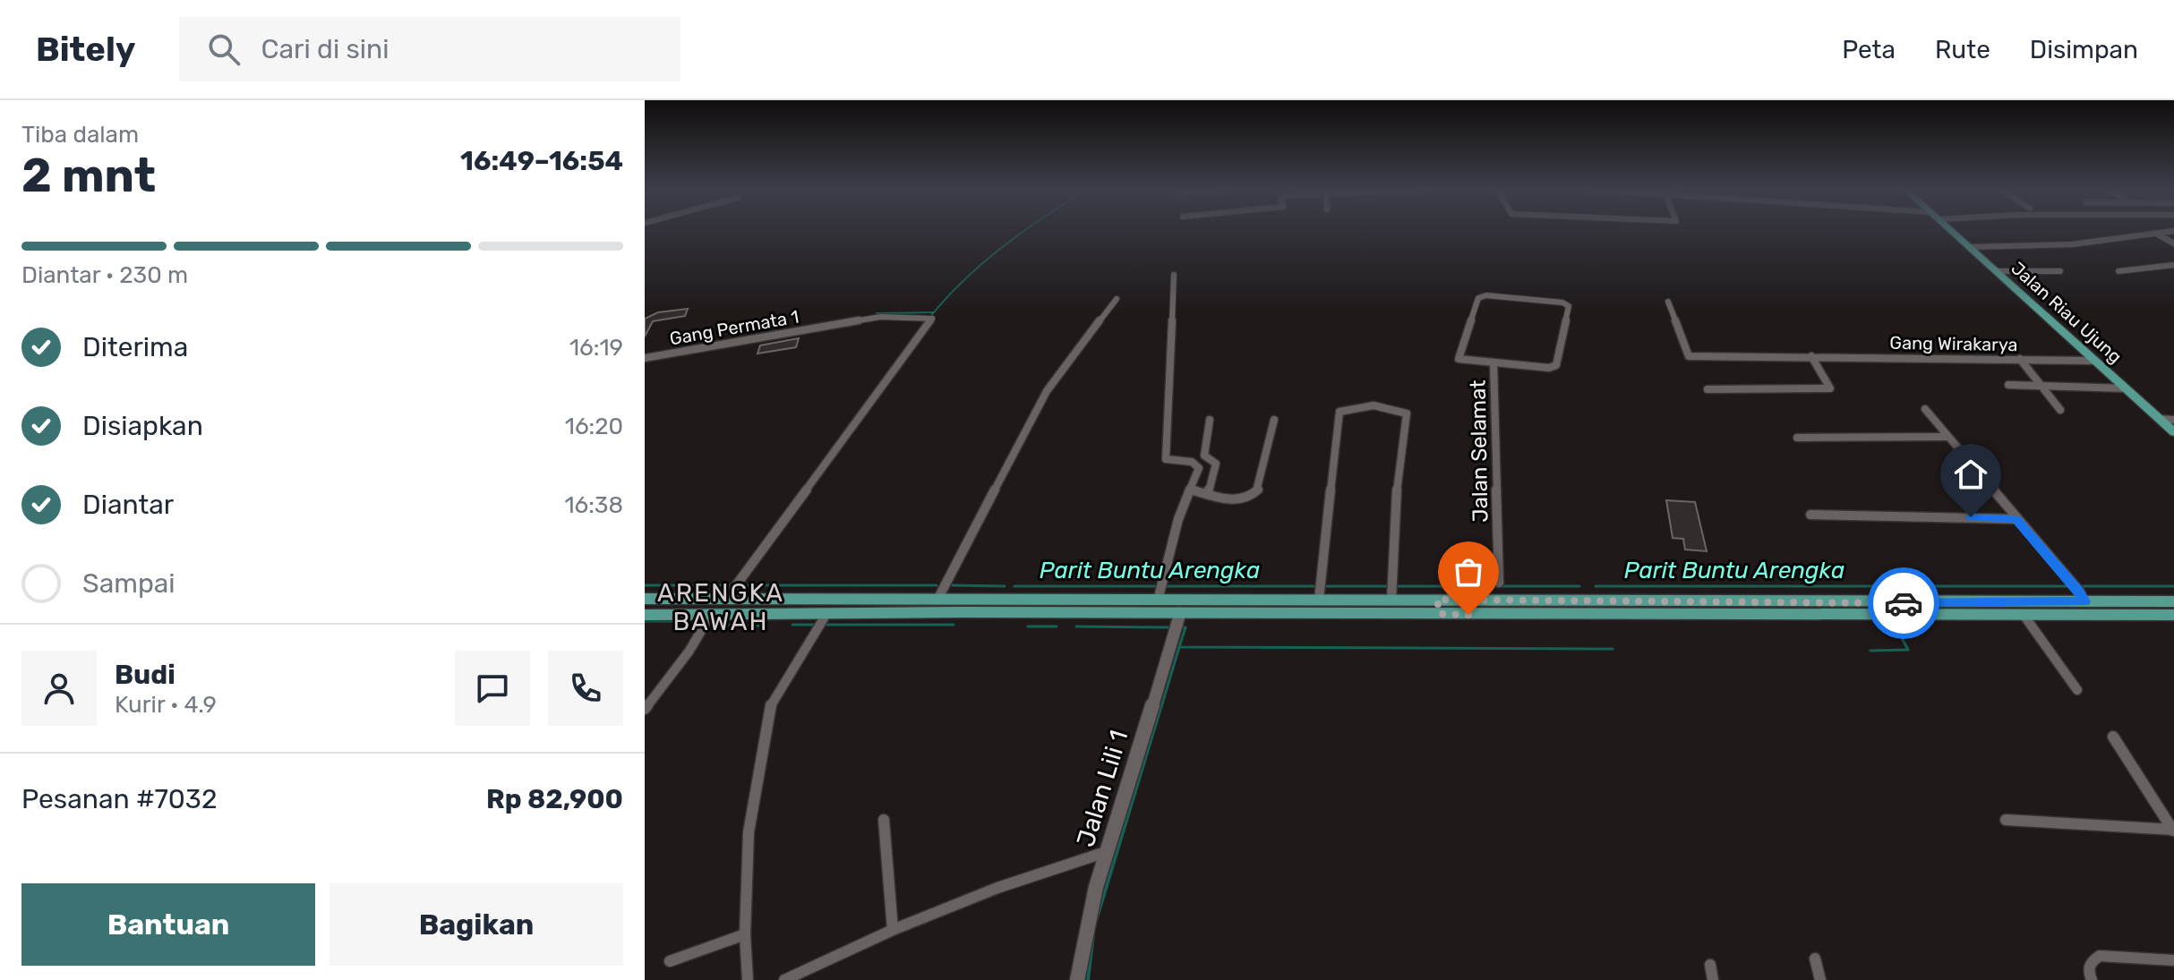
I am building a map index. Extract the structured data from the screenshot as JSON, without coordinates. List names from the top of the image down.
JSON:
{
  "streets": {
    "main road": ["Jalan Riau Ujung"],
    "street": [
      "Gang Permata 1",
      "Gang Wirakarya",
      "Jalan Selamat",
      "Jalan Lili 1"
    ]
  },
  "crossings": [
    ["Jalan Riau Ujung", "Gang Wirakarya"]
  ],
  "districts": ["ARENGKA BAWAH"],
  "water": ["Parit Buntu Arengka"],
  "page": {
    "header": "Bitely",
    "search": "Cari di sini",
    "nav": ["Peta", "Rute", "Disimpan"],
    "heading": ["2 mnt", "Tiba dalam", "16:49–16:54"],
    "panel": [
      "Budi",
      "Kurir · 4.9",
      "Pesanan #7032",
      "Rp 82,900"
    ],
    "bar": "Diantar · 230 m",
    "list": [
      ["Diterima", "16:19"],
      ["Disiapkan", "16:20"],
      ["Diantar", "16:38"],
      "Sampai"
    ],
    "buttons": ["Bantuan", "Bagikan"]
  }
}
